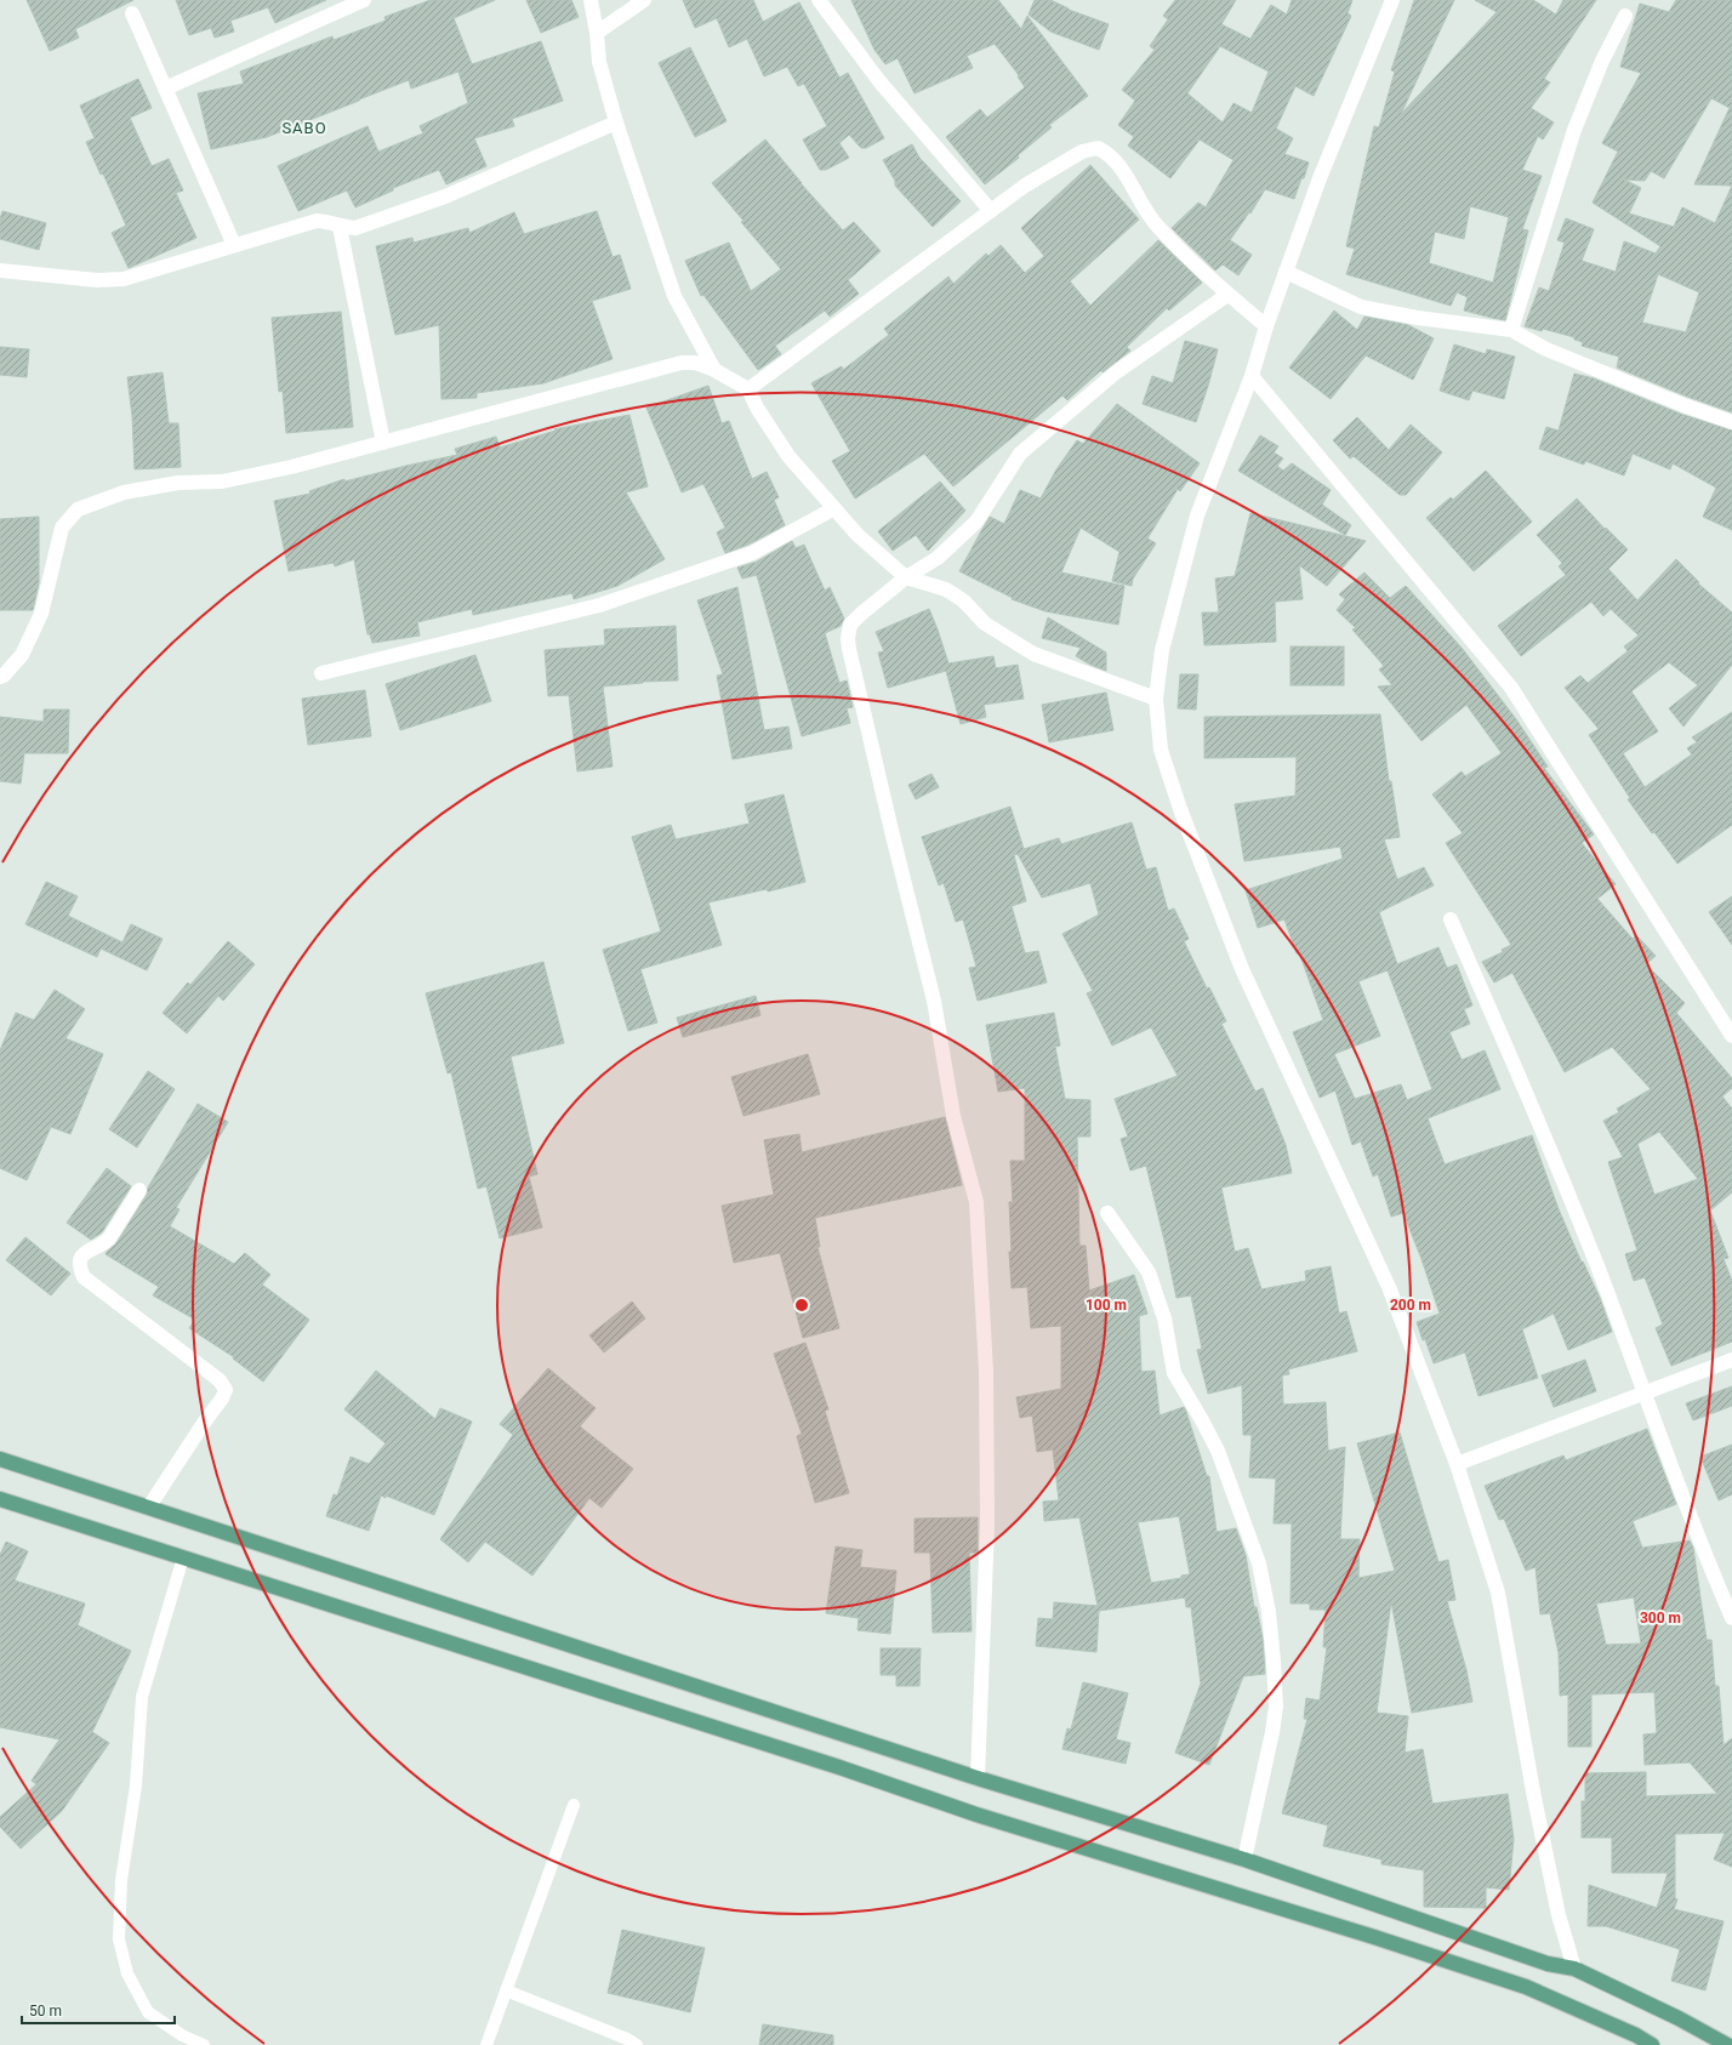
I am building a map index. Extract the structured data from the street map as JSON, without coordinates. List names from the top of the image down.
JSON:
{
  "districts": ["SABO"],
  "scale_bar": "50 m",
  "rings": ["100 m", "200 m", "300 m"]
}
